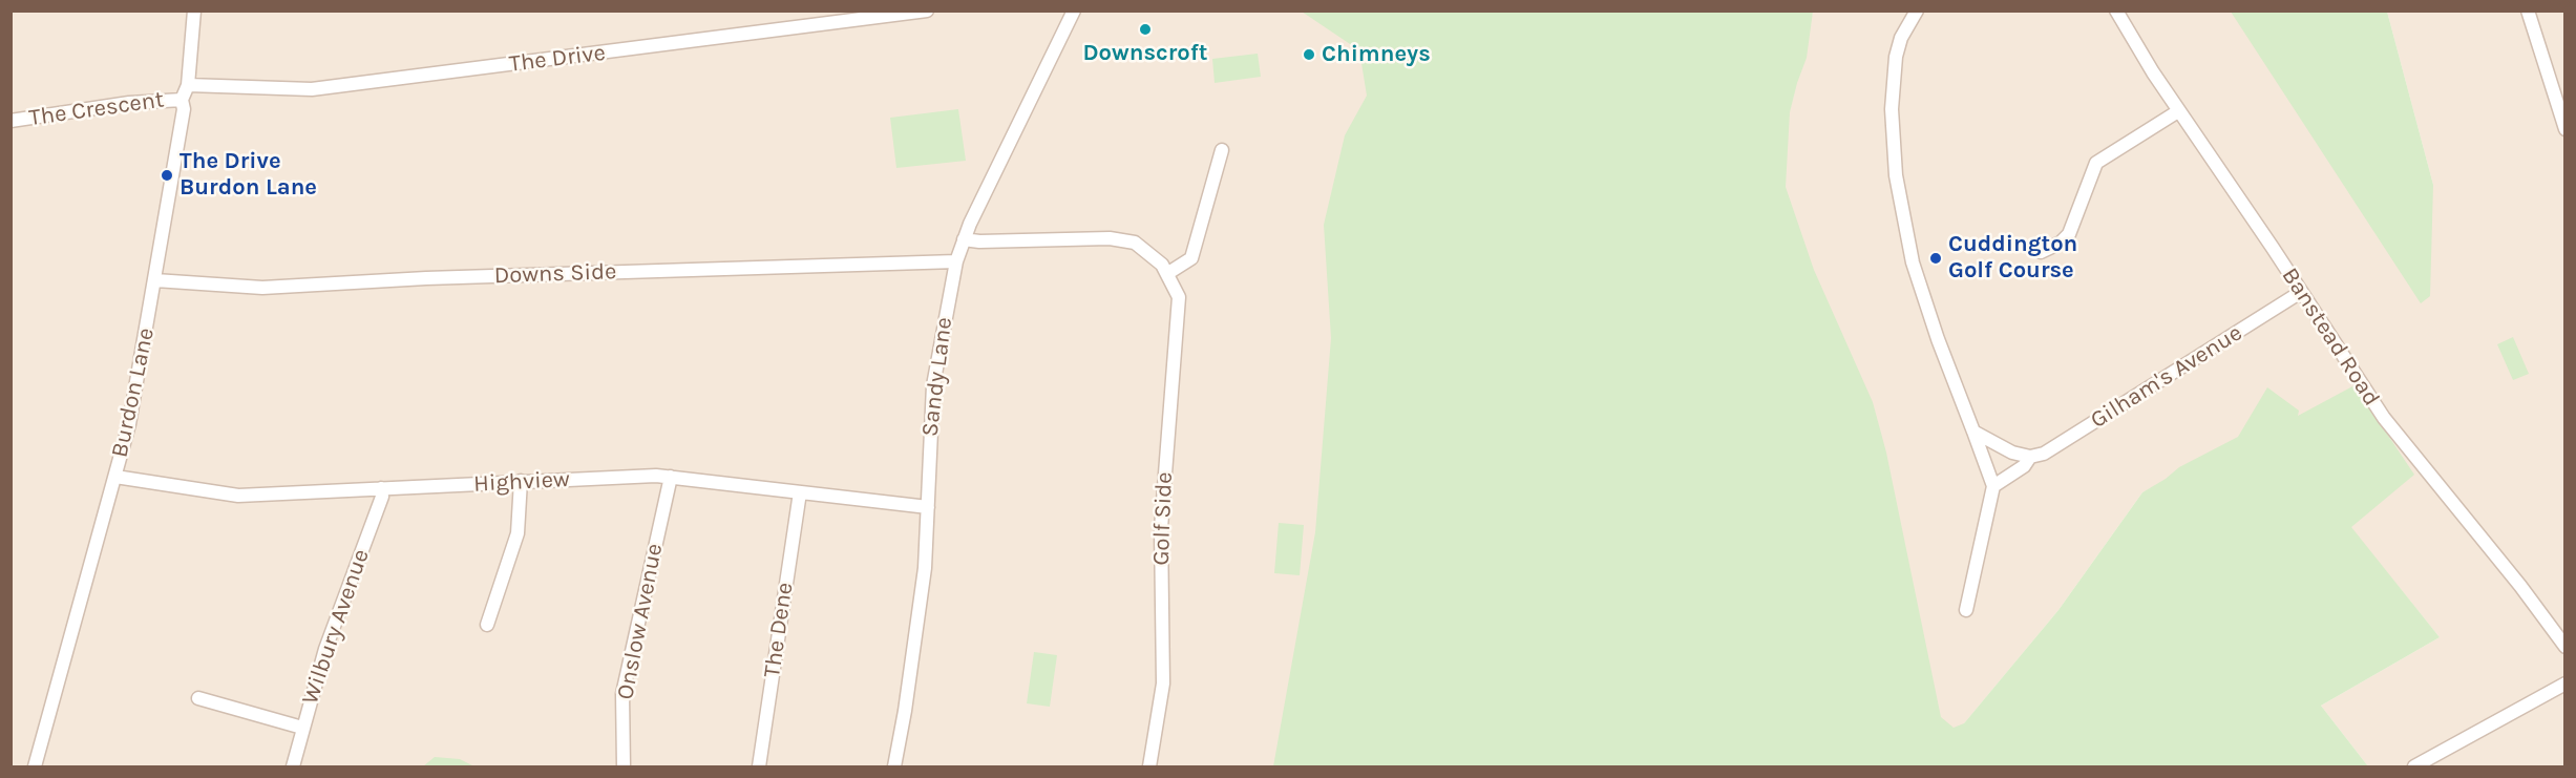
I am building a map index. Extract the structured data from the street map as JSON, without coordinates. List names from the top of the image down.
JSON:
{
  "streets": {
    "street": [
      "The Drive",
      "The Crescent",
      "Downs Side",
      "Banstead Road",
      "Sandy Lane",
      "Gilham's Avenue",
      "Burdon Lane",
      "Highview",
      "Golf Side",
      "Onslow Avenue",
      "Wilbury Avenue",
      "The Dene"
    ]
  },
  "crossings": [
    ["The Drive", "Burdon Lane"],
    ["The Crescent", "Burdon Lane"],
    ["Downs Side", "Sandy Lane"],
    ["Downs Side", "Burdon Lane"],
    ["Banstead Road", "Gilham's Avenue"],
    ["Sandy Lane", "Highview"],
    ["Sandy Lane", "Golf Side"],
    ["Burdon Lane", "Highview"],
    ["Highview", "Onslow Avenue"],
    ["Highview", "Wilbury Avenue"],
    ["Highview", "The Dene"]
  ],
  "places": [
    "Downscroft",
    "Chimneys",
    "The Drive Burdon Lane",
    "Cuddington Golf Course"
  ]
}
